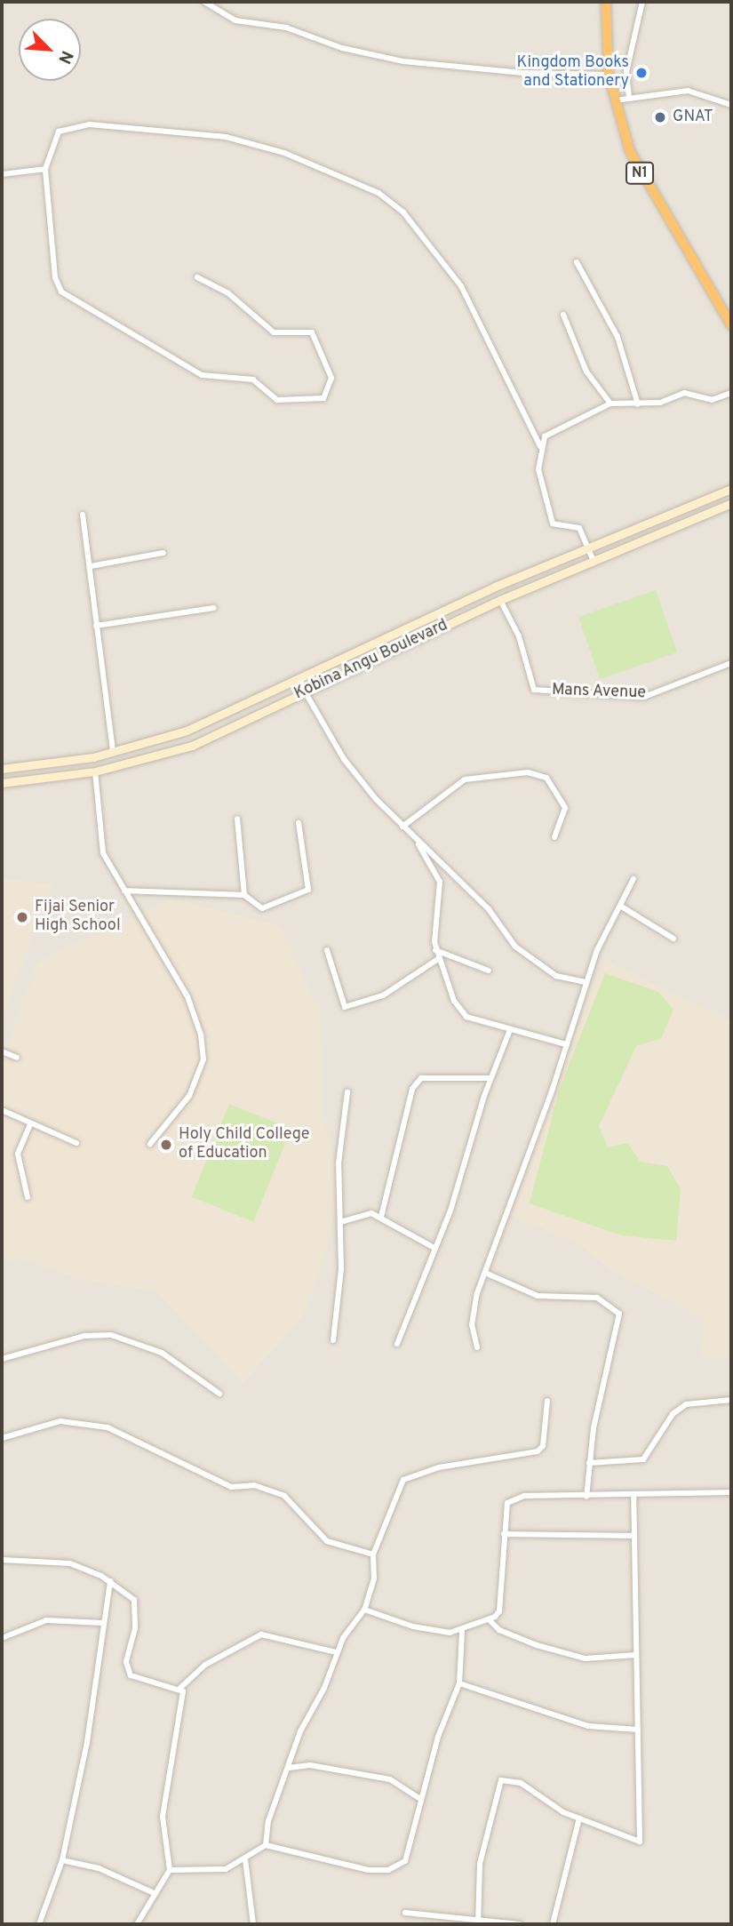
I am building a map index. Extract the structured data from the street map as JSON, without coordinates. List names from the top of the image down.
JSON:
{
  "streets": {
    "highway": ["N1"],
    "street": ["Kobina Angu Boulevard", "Mans Avenue"]
  },
  "crossings": [
    ["Kobina Angu Boulevard", "Mans Avenue"]
  ],
  "places": [
    "Kingdom Books and Stationery",
    "GNAT",
    "Fijai Senior High School",
    "Holy Child College of Education"
  ],
  "north": "bottom right"
}
